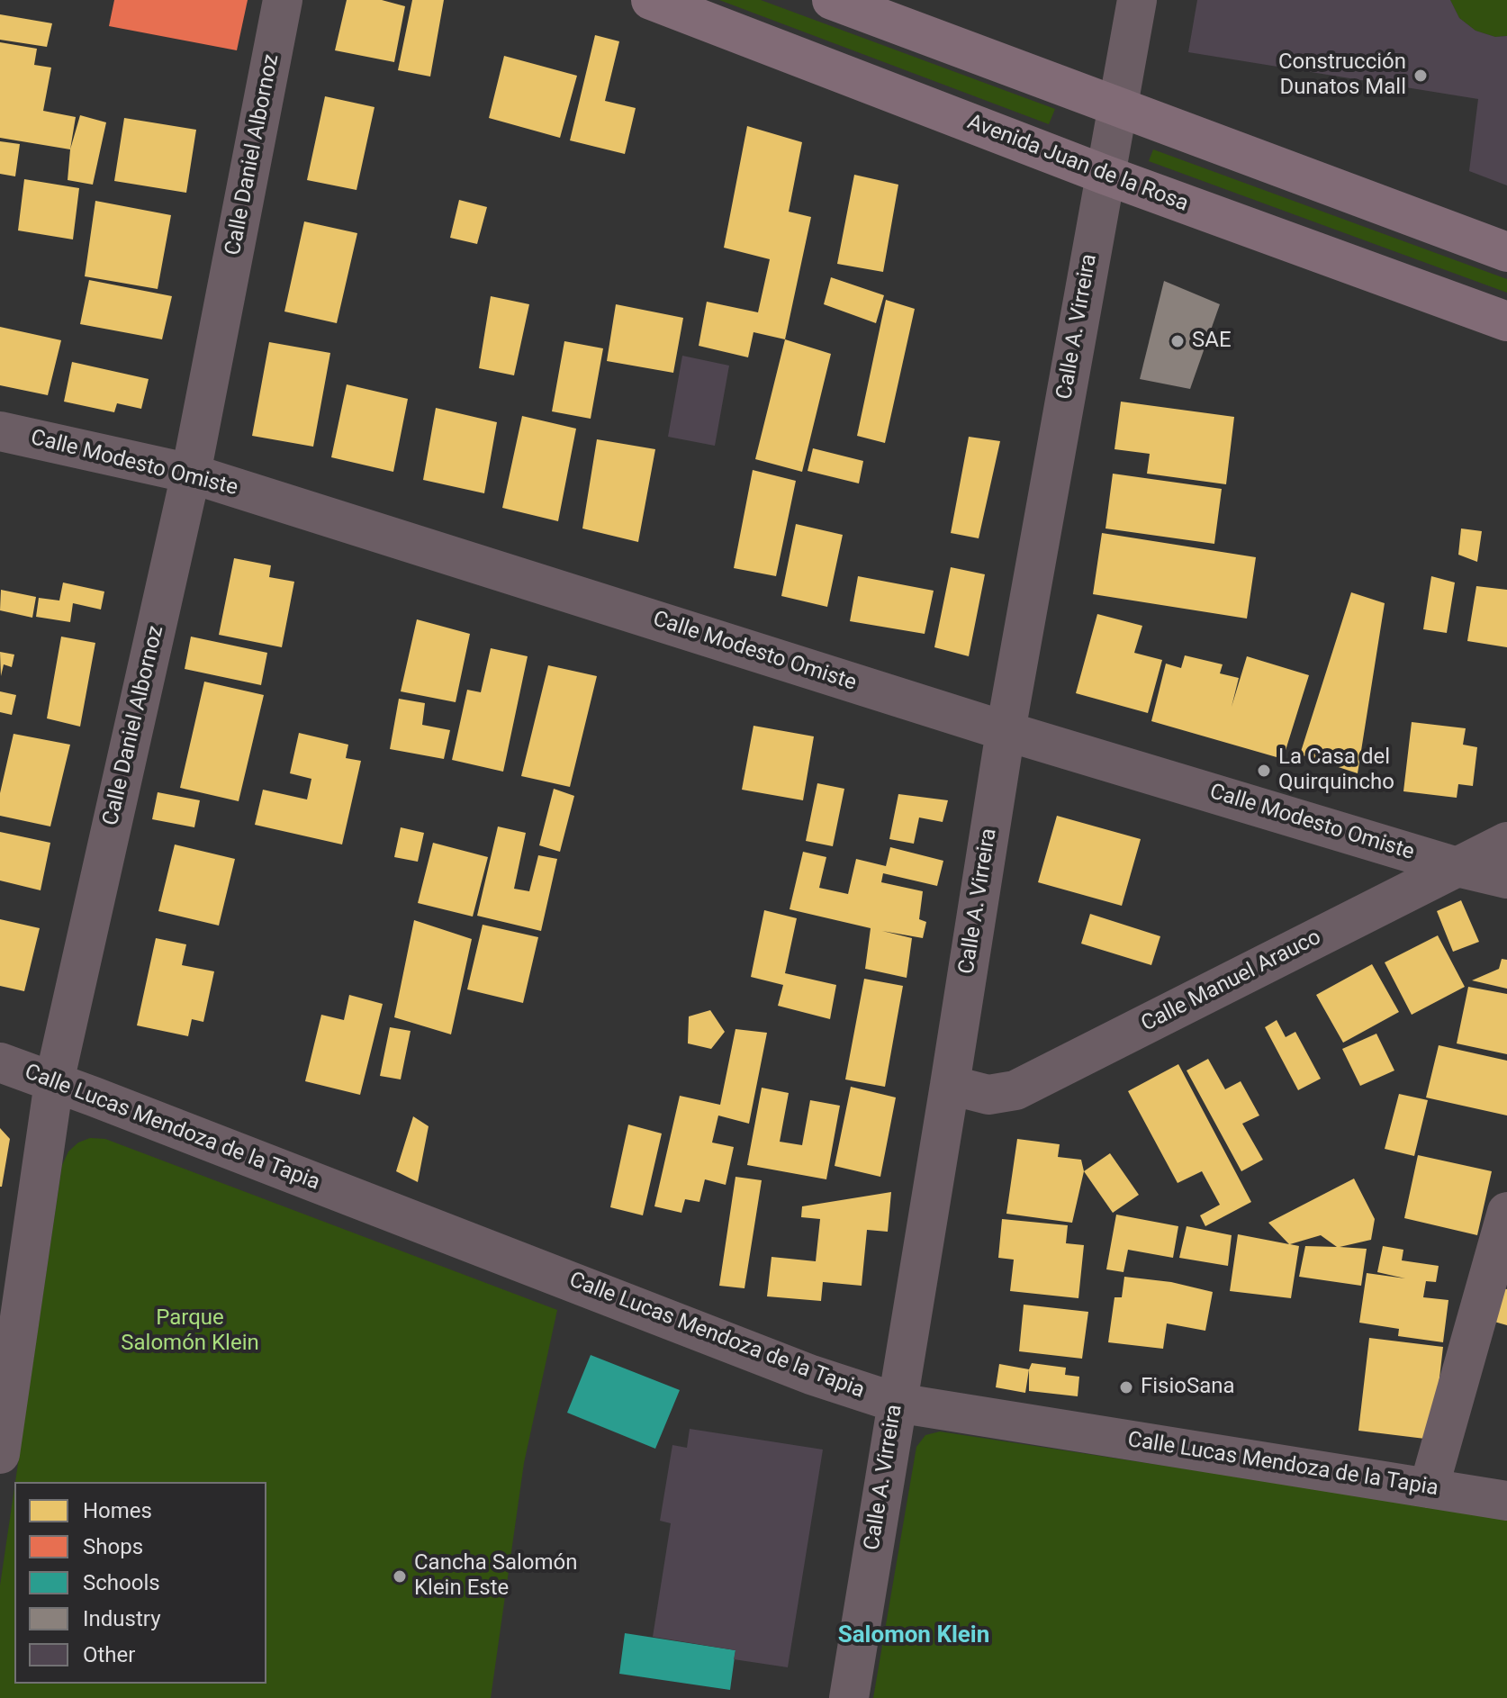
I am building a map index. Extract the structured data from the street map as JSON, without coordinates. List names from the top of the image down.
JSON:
{
  "streets": {
    "main road": ["Avenida Juan de la Rosa"],
    "street": [
      "Calle Daniel Albornoz",
      "Calle A. Virreira",
      "Calle Modesto Omiste",
      "Calle Manuel Arauco",
      "Calle Lucas Mendoza de la Tapia"
    ]
  },
  "crossings": [
    ["Calle Daniel Albornoz", "Calle Modesto Omiste"],
    ["Calle Daniel Albornoz", "Calle Lucas Mendoza de la Tapia"],
    ["Avenida Juan de la Rosa", "Calle A. Virreira"],
    ["Calle A. Virreira", "Calle Modesto Omiste"],
    ["Calle A. Virreira", "Calle Manuel Arauco"],
    ["Calle A. Virreira", "Calle Lucas Mendoza de la Tapia"],
    ["Calle Modesto Omiste", "Calle Manuel Arauco"]
  ],
  "districts": ["Salomon Klein"],
  "parks": ["Parque Salomón Klein"],
  "places": [
    "Construcción Dunatos Mall",
    "SAE",
    "La Casa del Quirquincho",
    "FisioSana",
    "Cancha Salomón Klein Este"
  ],
  "legend": [
    "Homes",
    "Shops",
    "Schools",
    "Industry",
    "Other"
  ]
}
